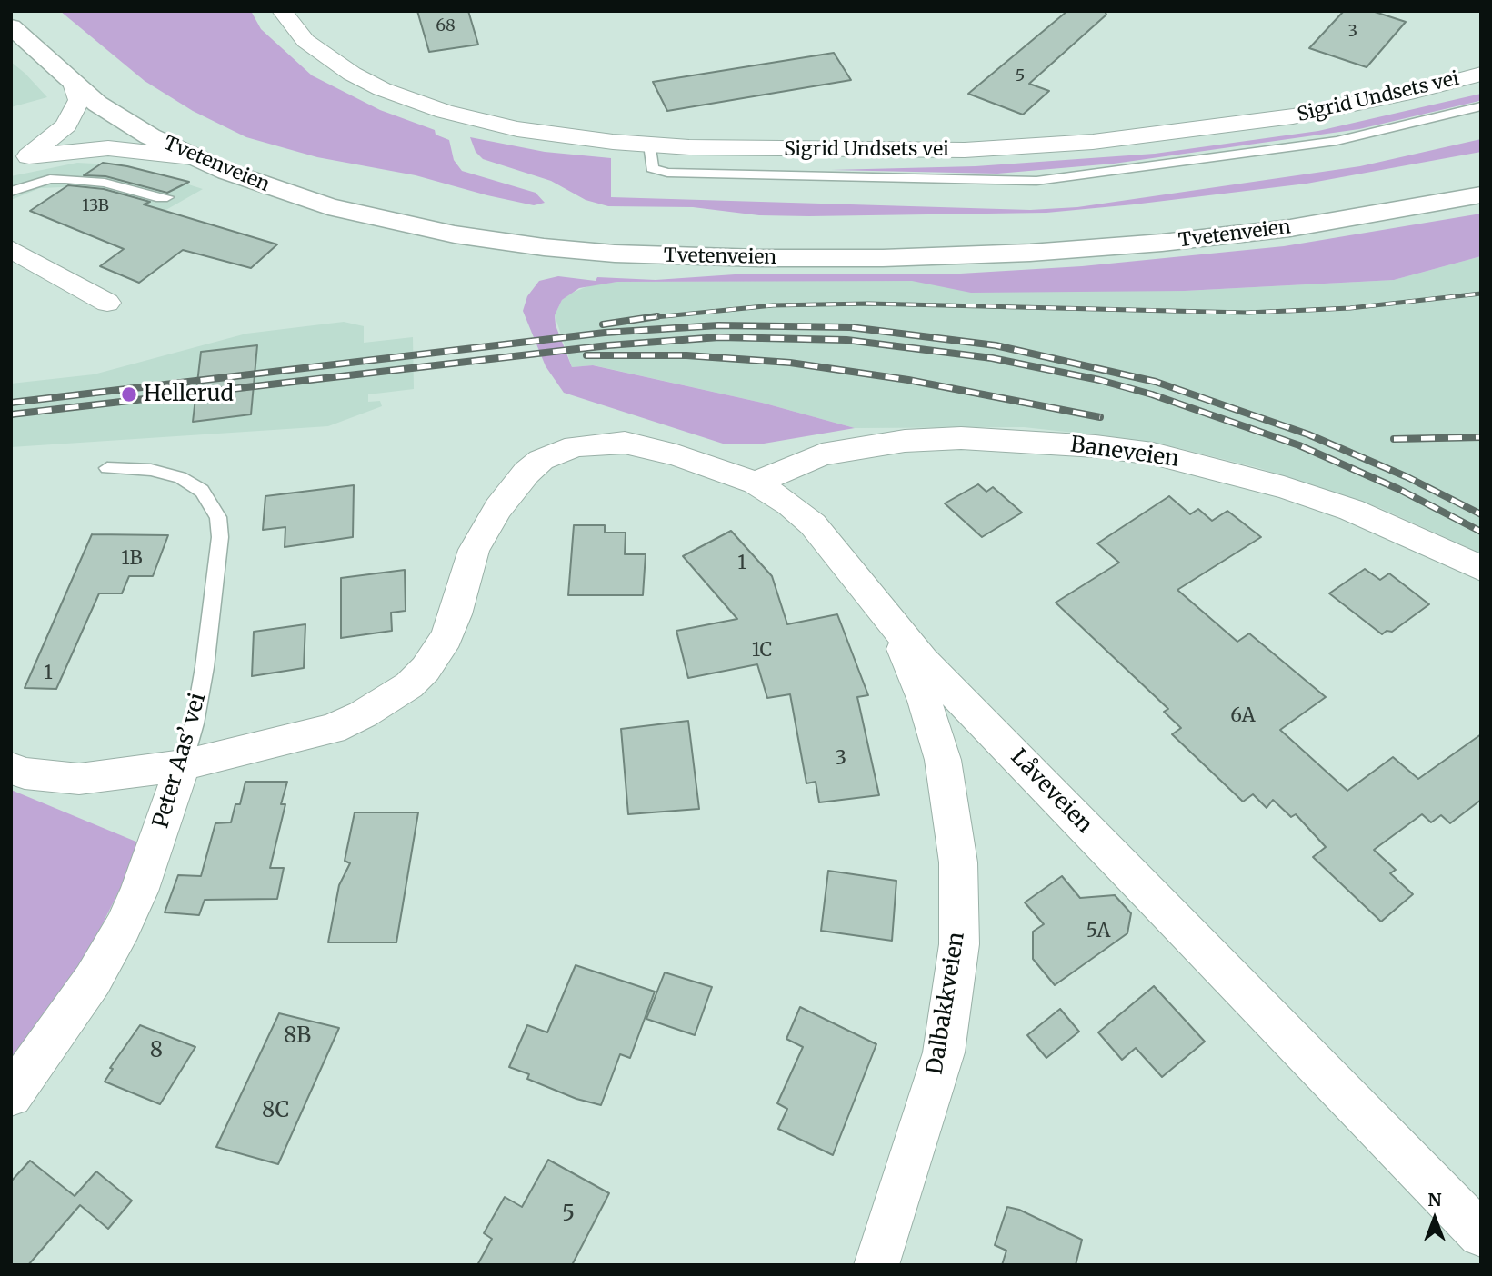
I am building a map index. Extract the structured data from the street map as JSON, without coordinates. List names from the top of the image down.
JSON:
{
  "streets": {
    "main road": ["Tvetenveien"],
    "street": [
      "Sigrid Undsets vei",
      "Baneveien",
      "Peter Aas’ vei",
      "Låveveien",
      "Dalbakkveien"
    ]
  },
  "crossings": [
    ["Baneveien", "Låveveien"],
    ["Peter Aas’ vei", "Låveveien"],
    ["Låveveien", "Dalbakkveien"]
  ],
  "places": ["Hellerud"],
  "house_numbers": [
    "68",
    "3",
    "5",
    "13B",
    "1B",
    "1",
    "1C",
    "1",
    "6A",
    "3",
    "5A",
    "8B",
    "8",
    "8C",
    "5"
  ],
  "north": "top"
}
